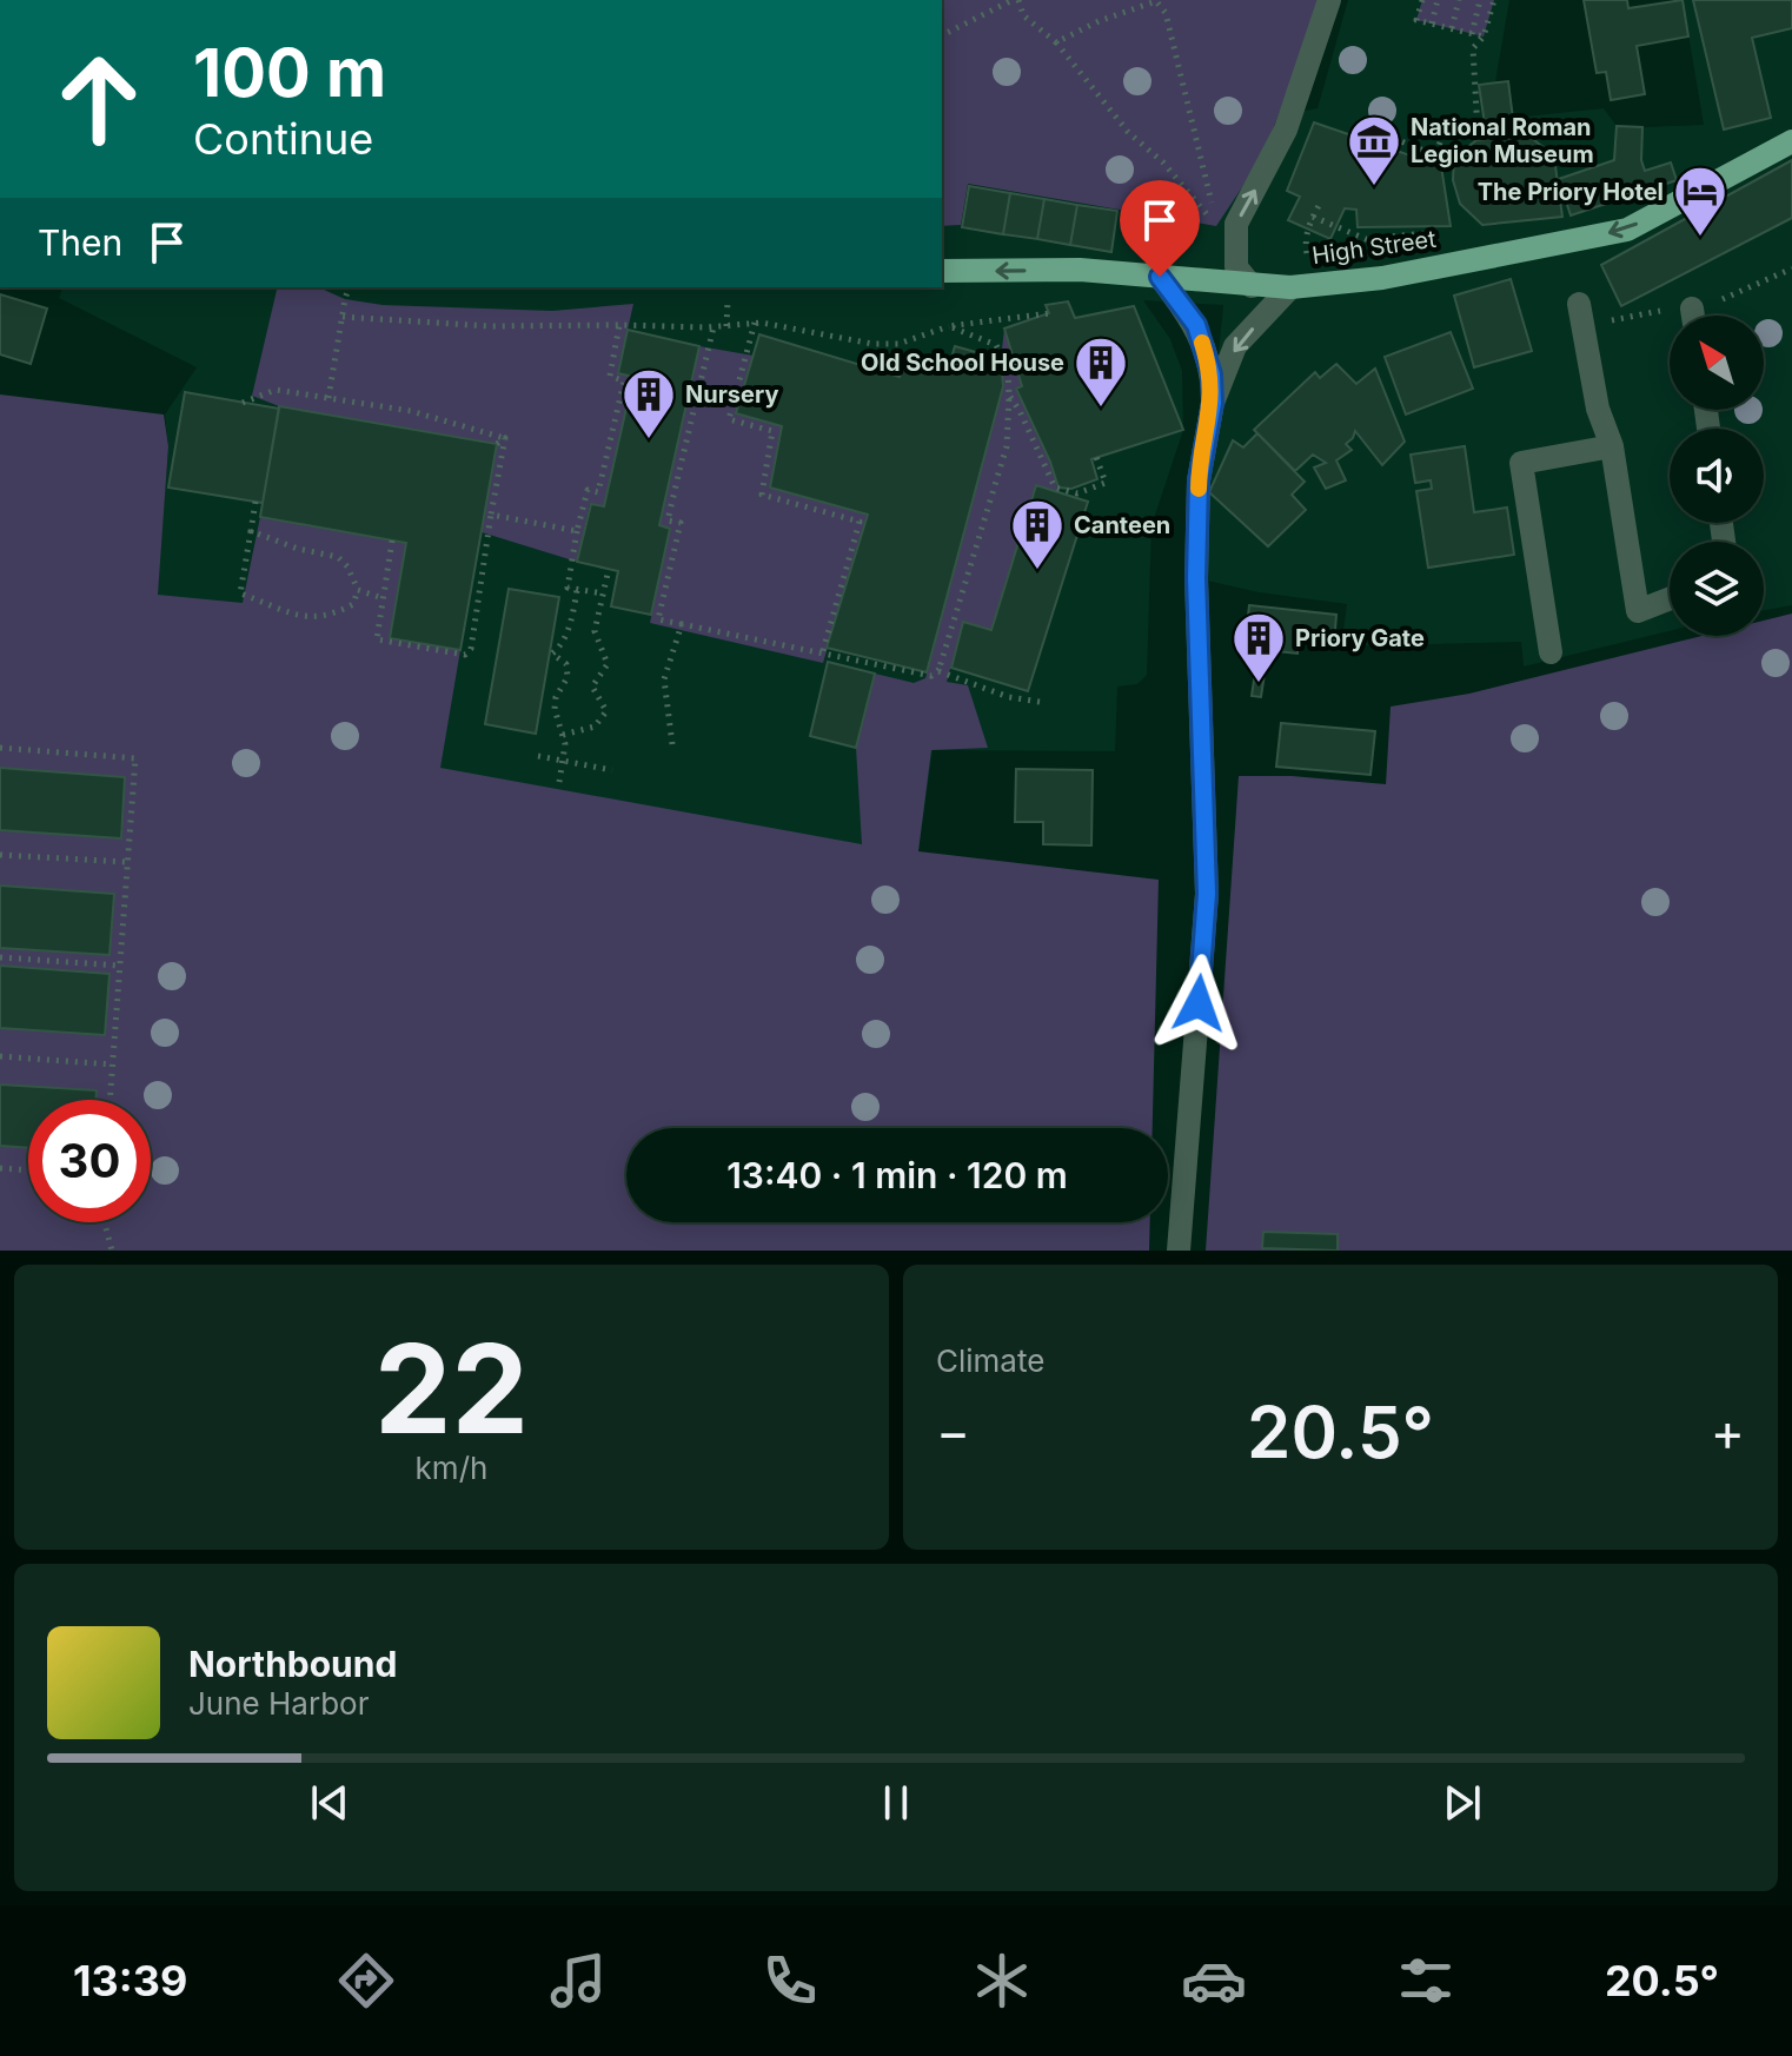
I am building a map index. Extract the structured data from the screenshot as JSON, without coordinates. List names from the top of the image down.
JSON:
{
  "streets": {
    "main road": ["High Street"]
  },
  "one_way": ["High Street"],
  "places": {
    "museum": ["National Roman Legion Museum"],
    "hotel": ["The Priory Hotel"],
    "building": [
      "Old School House",
      "Nursery",
      "Canteen",
      "Priory Gate"
    ]
  },
  "north": "top left",
  "page": {
    "turn": ["100 m", "Continue"],
    "then": "Then",
    "limit": "30",
    "trip": "13:40 · 1 min · 120 m",
    "tile": [
      ["22", "km/h"],
      "Climate"
    ],
    "heat": ["−", "20.5°", "+"],
    "song": ["Northbound", "June Harbor"],
    "tabs": ["13:39", "20.5°"]
  }
}
